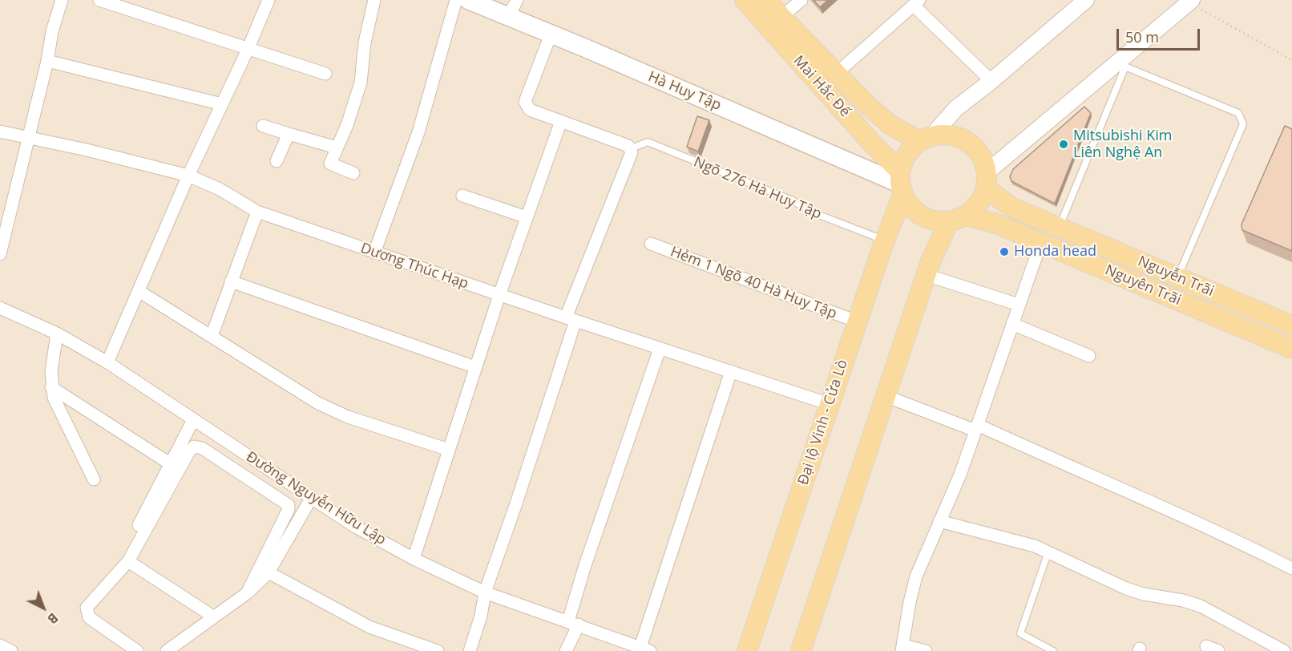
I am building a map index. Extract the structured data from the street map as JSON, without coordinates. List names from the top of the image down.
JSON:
{
  "streets": {
    "main road": [
      "Mai Hắc Đế",
      "Hà Huy Tập",
      "Nguyễn Trãi",
      "Nguyên Trãi",
      "Đại lộ Vinh - Cửa Lò"
    ],
    "street": ["Dương Thúc Hạp", "Hẻm 1 Ngõ 40 Hà Huy Tập", "Đường Nguyễn Hữu Lập"],
    "lane": ["Ngõ 276 Hà Huy Tập"]
  },
  "crossings": [
    ["Mai Hắc Đế", "Hà Huy Tập"],
    ["Mai Hắc Đế", "Nguyên Trãi"],
    ["Mai Hắc Đế", "Đại lộ Vinh - Cửa Lò"],
    ["Hà Huy Tập", "Nguyên Trãi"],
    ["Hà Huy Tập", "Đại lộ Vinh - Cửa Lò"],
    ["Ngõ 276 Hà Huy Tập", "Đại lộ Vinh - Cửa Lò"],
    ["Dương Thúc Hạp", "Đại lộ Vinh - Cửa Lò"],
    ["Hẻm 1 Ngõ 40 Hà Huy Tập", "Đại lộ Vinh - Cửa Lò"],
    ["Nguyên Trãi", "Đại lộ Vinh - Cửa Lò"]
  ],
  "places": ["Mitsubishi Kim Liên Nghệ An", "Honda head"],
  "scale_bar": "50 m",
  "north": "bottom right"
}
